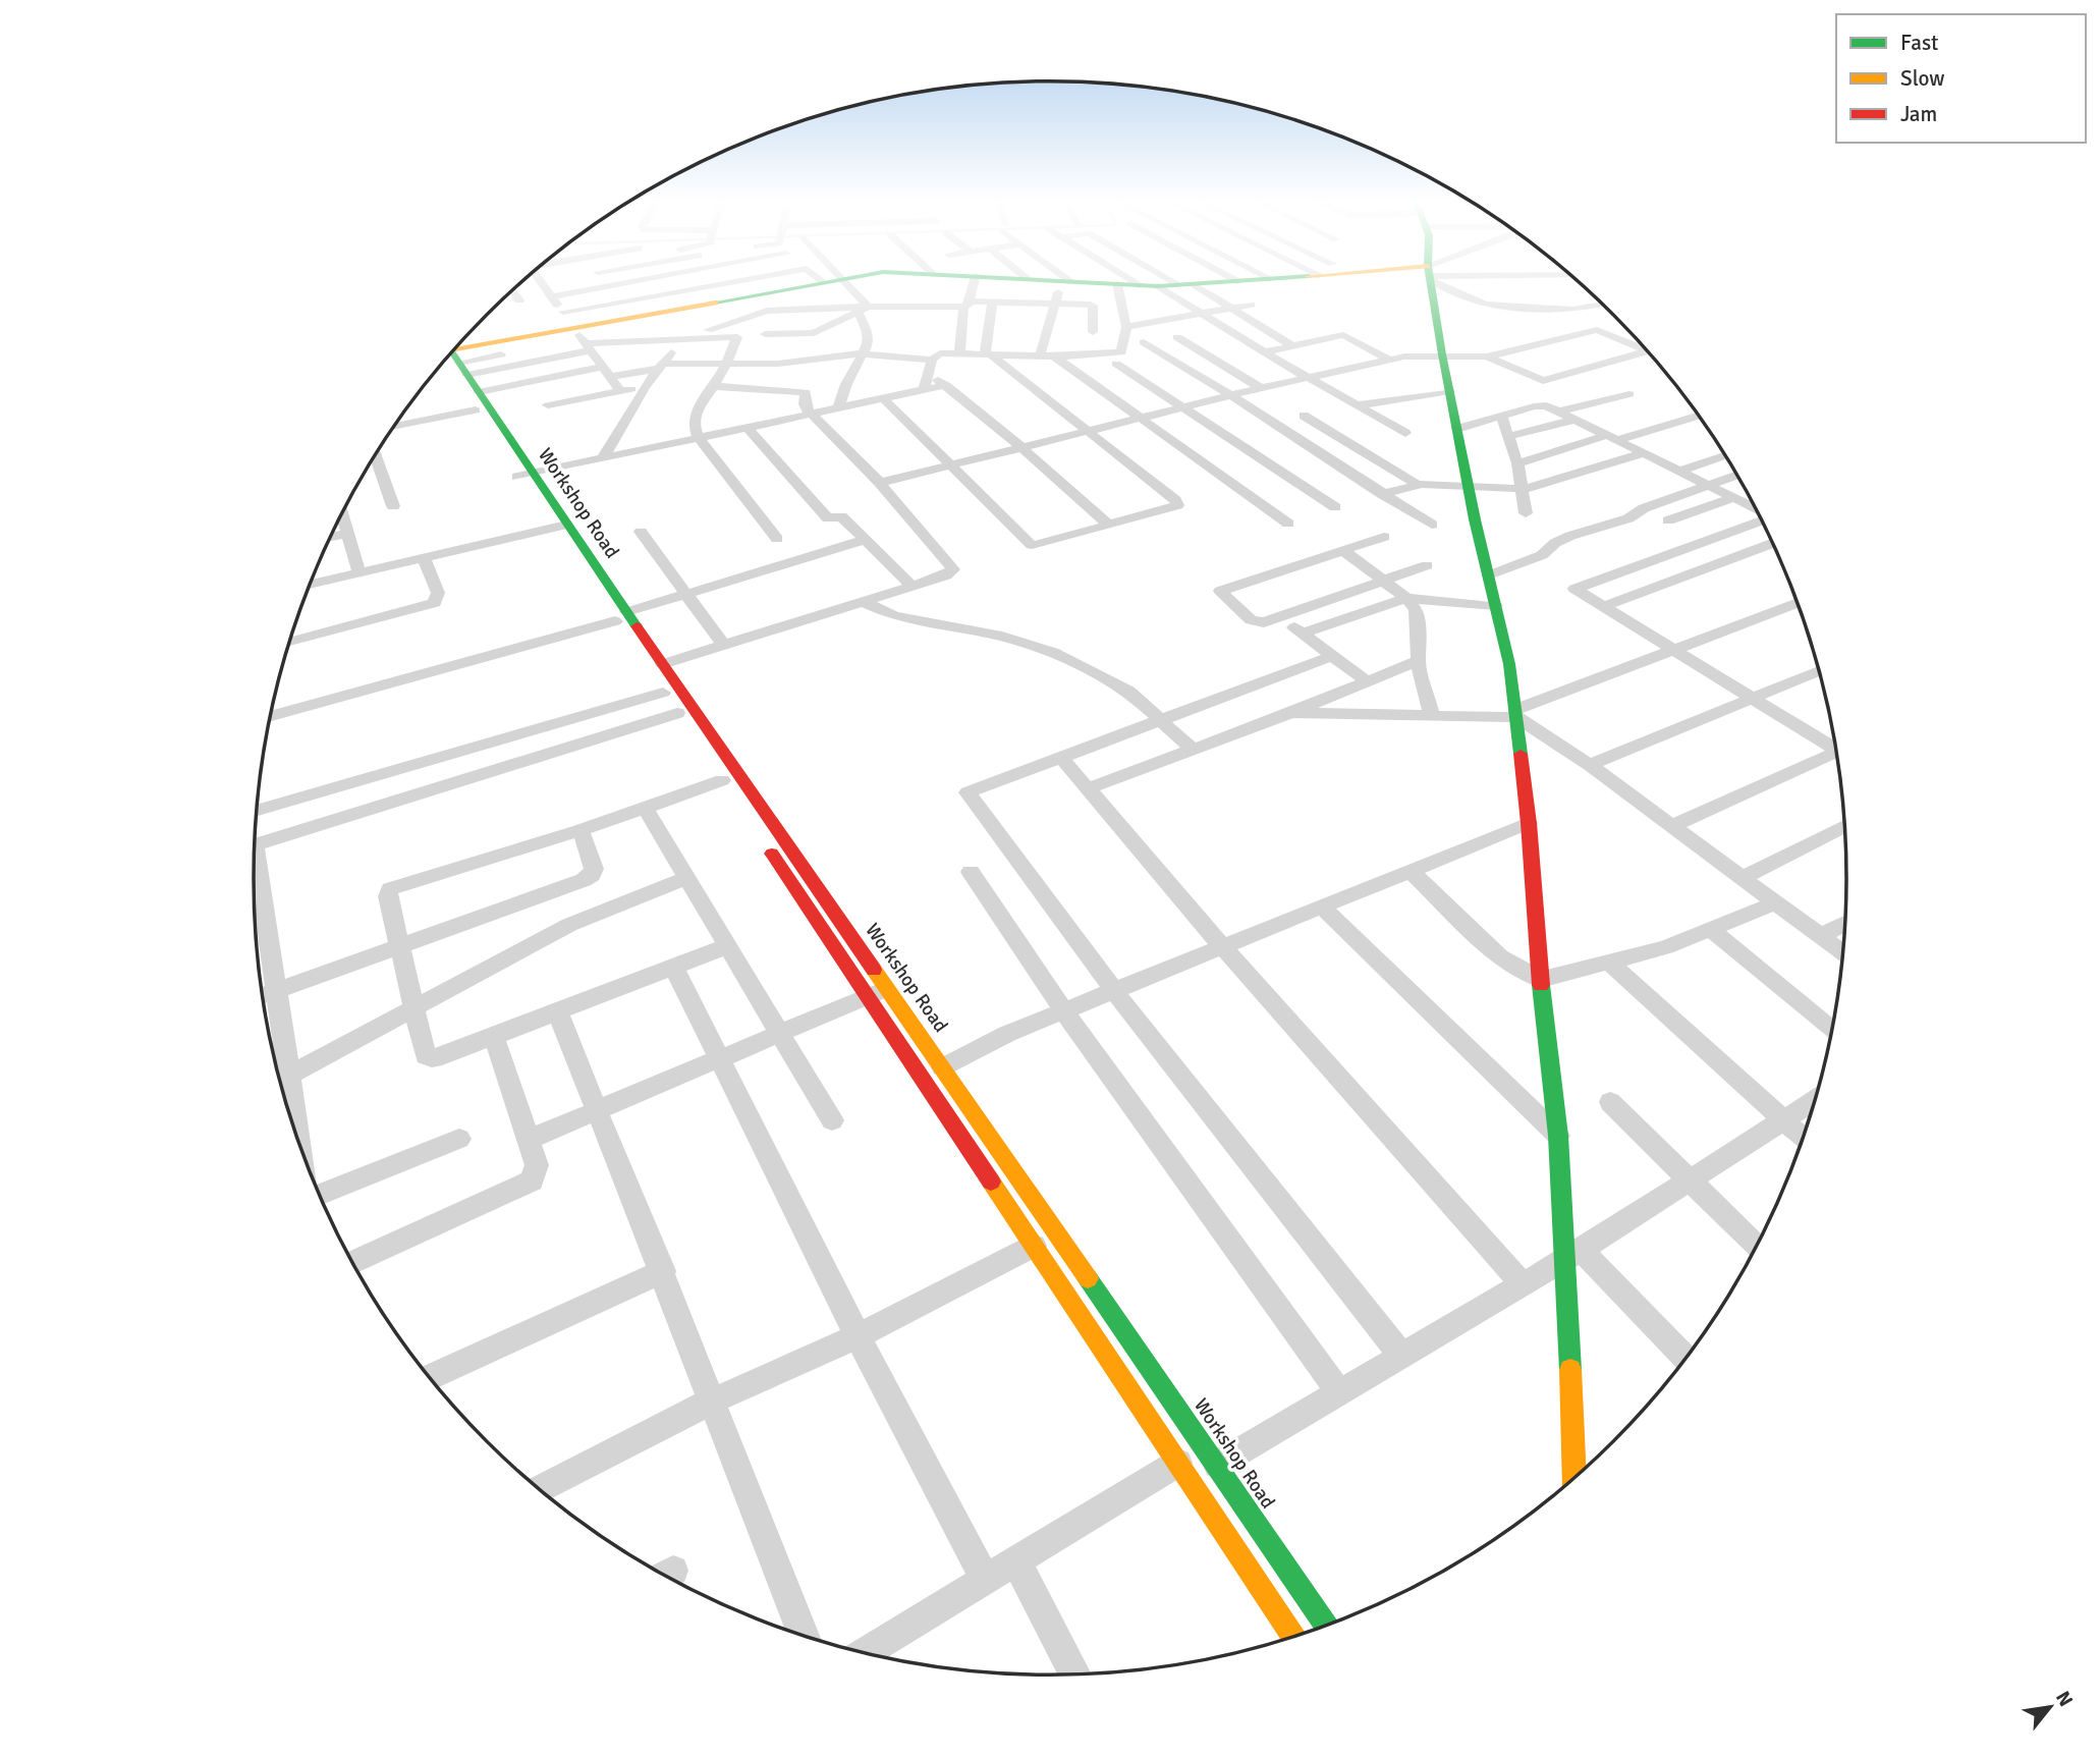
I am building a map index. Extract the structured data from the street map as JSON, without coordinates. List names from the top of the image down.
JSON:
{
  "streets": {
    "main road": ["Workshop Road"]
  },
  "legend": ["Fast", "Slow", "Jam"],
  "north": "top right"
}
